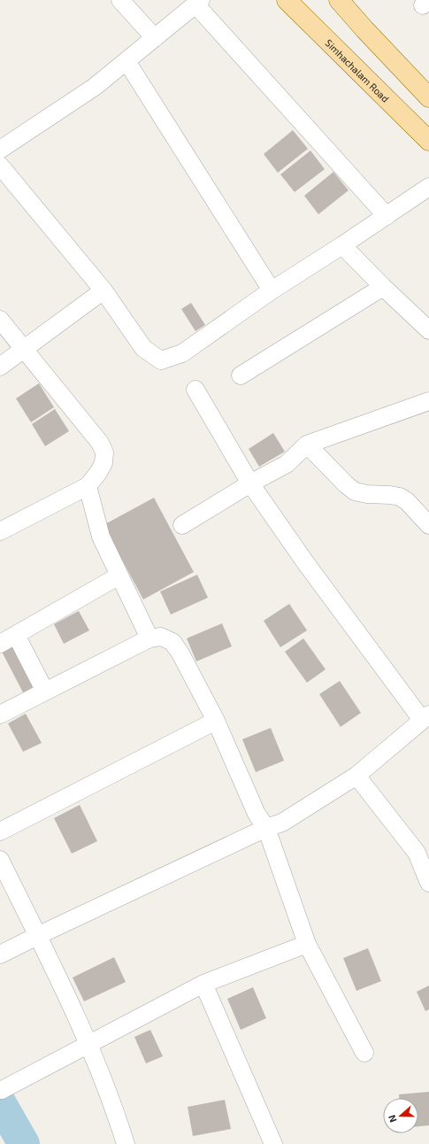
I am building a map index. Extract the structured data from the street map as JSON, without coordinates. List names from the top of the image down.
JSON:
{
  "streets": {
    "main road": ["Simhachalam Road"]
  },
  "north": "left"
}
